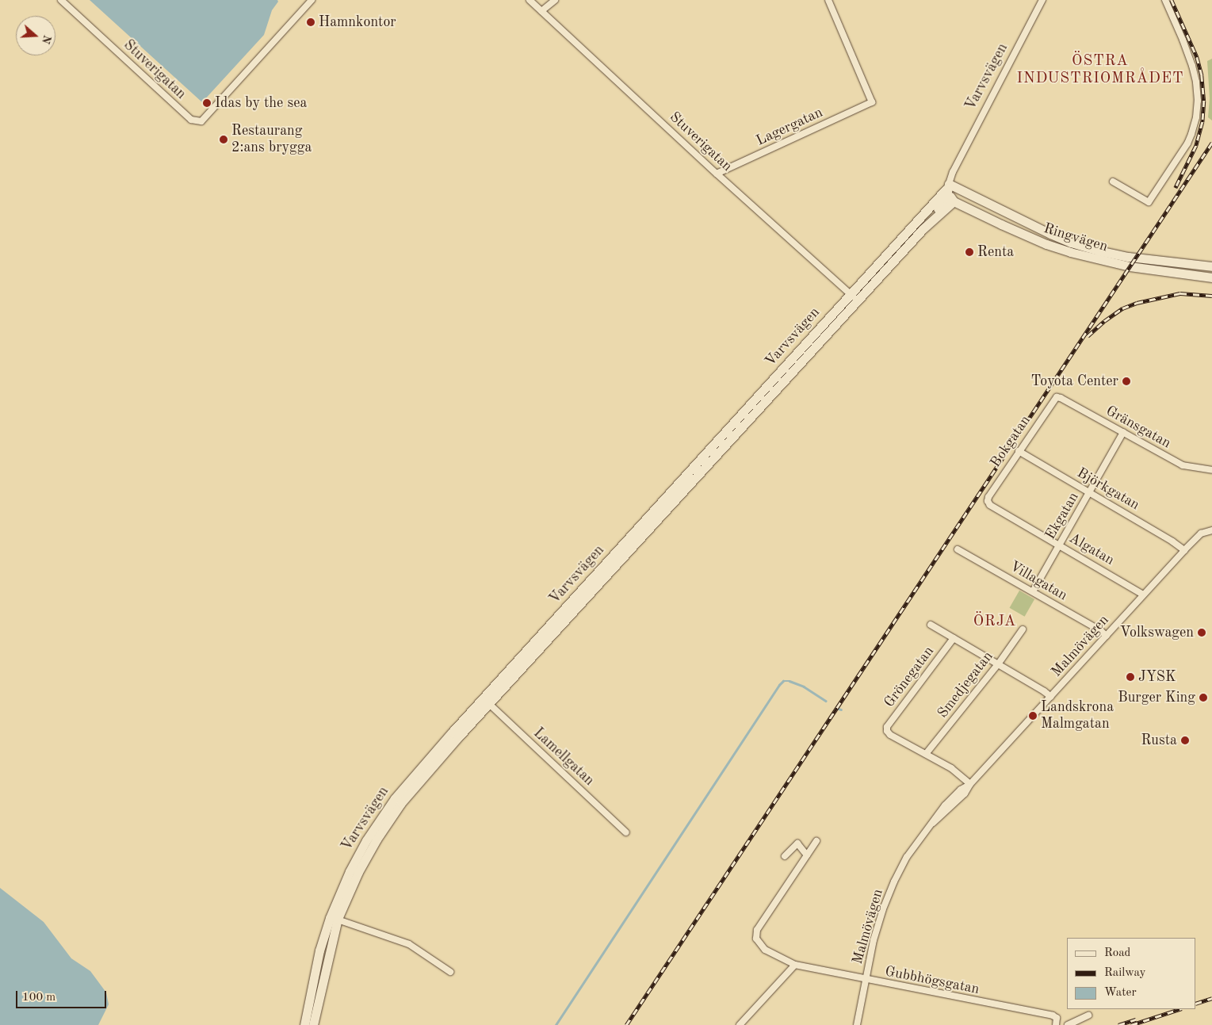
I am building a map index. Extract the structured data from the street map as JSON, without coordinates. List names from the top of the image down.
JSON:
{
  "streets": {
    "main road": ["Varvsvägen", "Ringvägen"],
    "street": [
      "Stuverigatan",
      "Lagergatan",
      "Gränsgatan",
      "Bokgatan",
      "Björkgatan",
      "Ekgatan",
      "Algatan",
      "Villagatan",
      "Malmövägen",
      "Grönegatan",
      "Smedjegatan",
      "Lamellgatan",
      "Gubbhögsgatan"
    ]
  },
  "crossings": [
    ["Stuverigatan", "Varvsvägen"],
    ["Stuverigatan", "Lagergatan"],
    ["Varvsvägen", "Ringvägen"],
    ["Varvsvägen", "Lamellgatan"],
    ["Gränsgatan", "Bokgatan"],
    ["Gränsgatan", "Ekgatan"],
    ["Bokgatan", "Björkgatan"],
    ["Bokgatan", "Algatan"],
    ["Björkgatan", "Ekgatan"],
    ["Björkgatan", "Malmövägen"],
    ["Ekgatan", "Algatan"],
    ["Ekgatan", "Villagatan"],
    ["Algatan", "Malmövägen"],
    ["Villagatan", "Malmövägen"],
    ["Malmövägen", "Gubbhögsgatan"],
    ["Grönegatan", "Smedjegatan"]
  ],
  "districts": ["ÖSTRA INDUSTRIOMRÅDET", "ÖRJA"],
  "places": [
    "Hamnkontor",
    "Idas by the sea",
    "Restaurang 2:ans brygga",
    "Renta",
    "Toyota Center",
    "Volkswagen",
    "JYSK",
    "Burger King",
    "Landskrona Malmgatan",
    "Rusta"
  ],
  "legend": ["Road", "Railway", "Water"],
  "scale_bar": "100 m",
  "north": "right"
}
